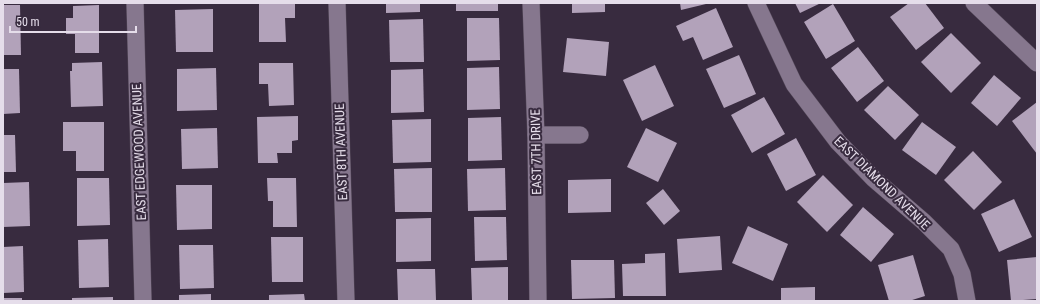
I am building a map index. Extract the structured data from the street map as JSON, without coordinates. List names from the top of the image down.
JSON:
{
  "streets": {
    "street": [
      "EAST EDGEWOOD AVENUE",
      "EAST 8TH AVENUE",
      "EAST 7TH DRIVE",
      "EAST DIAMOND AVENUE"
    ]
  },
  "scale_bar": "50 m"
}
